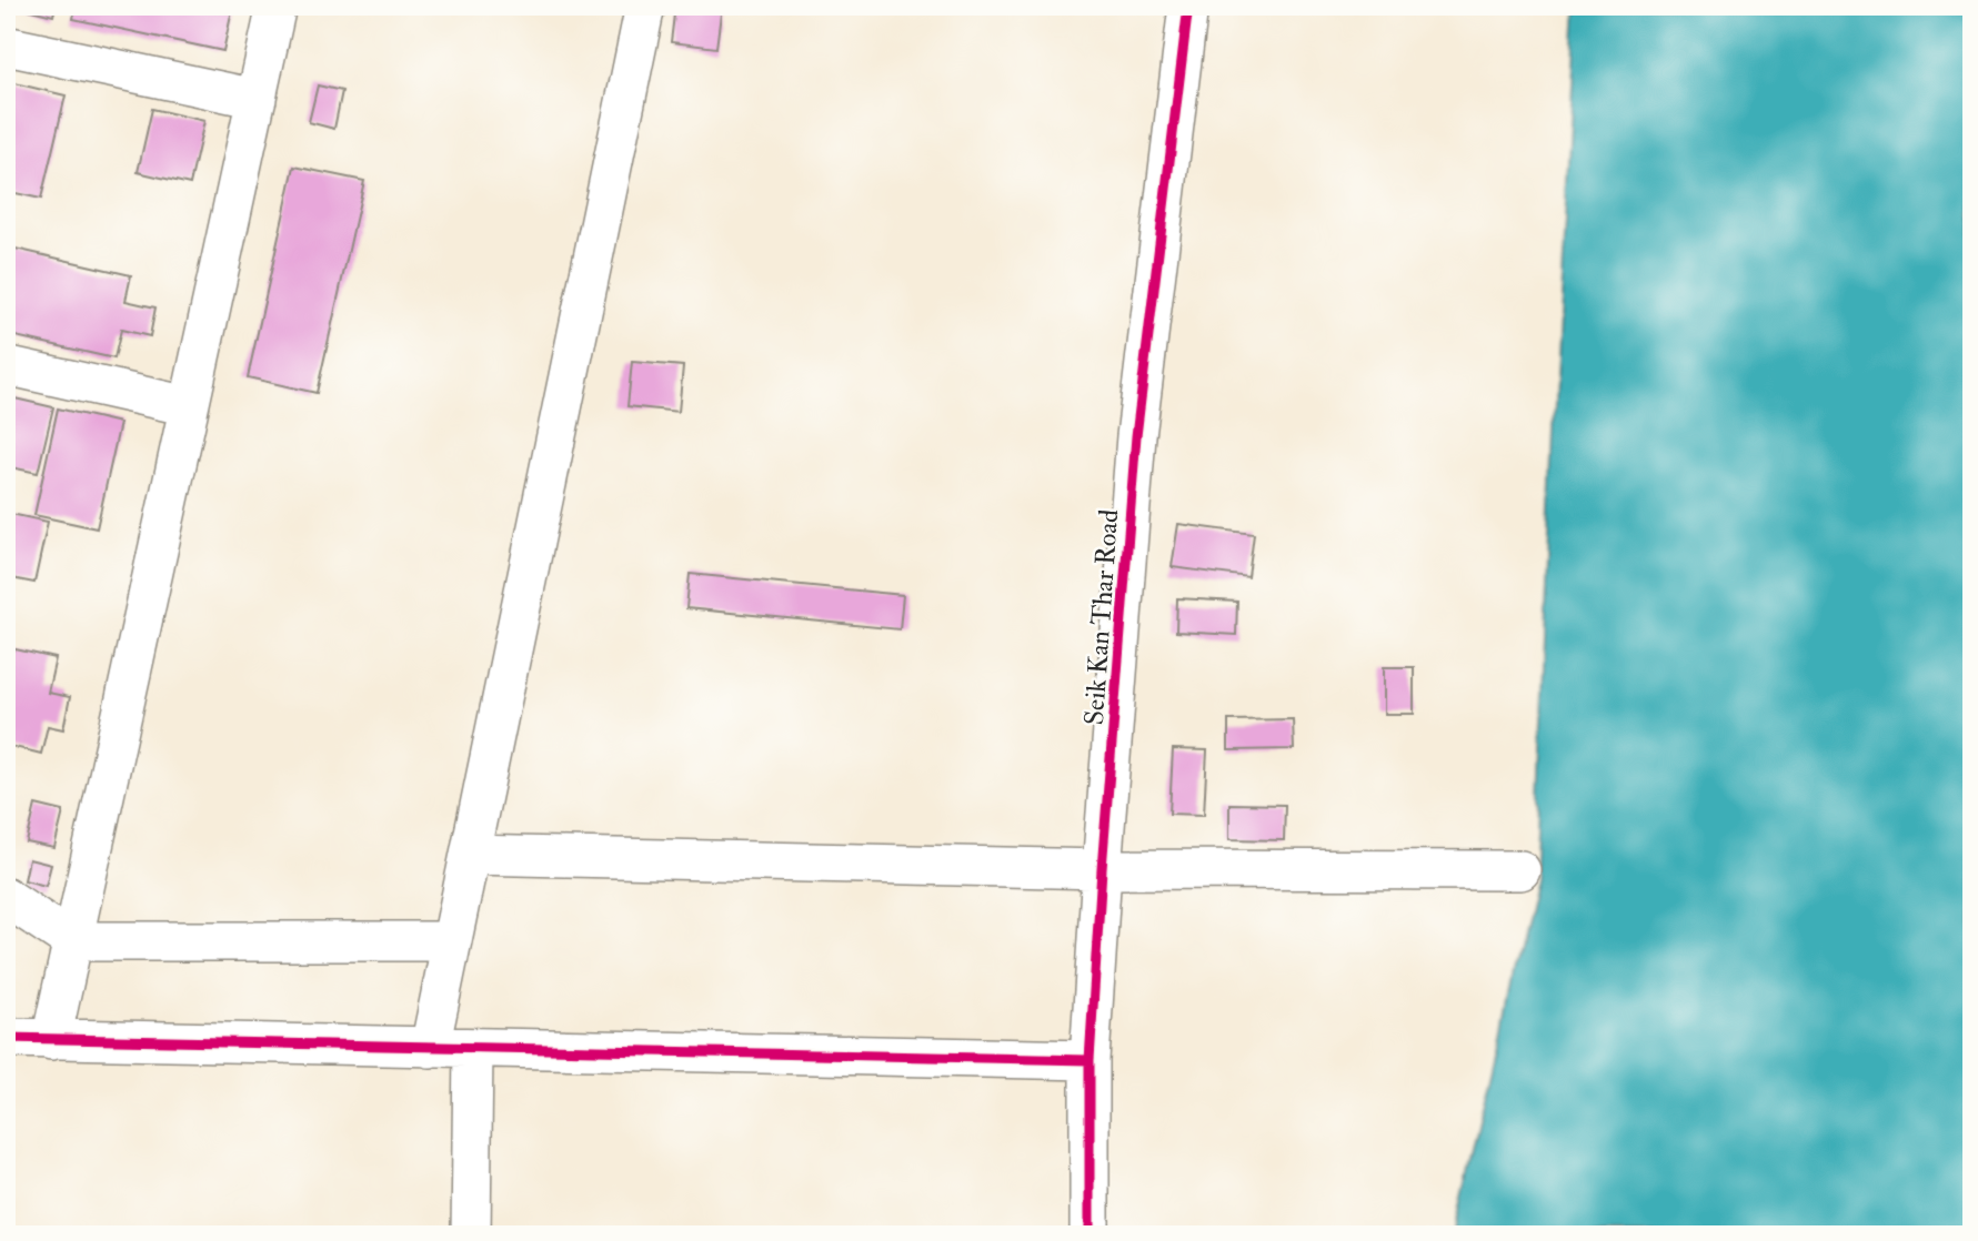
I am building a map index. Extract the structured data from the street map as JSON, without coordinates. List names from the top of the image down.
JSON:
{
  "streets": {
    "street": ["Seik Kan Thar Road"]
  }
}
